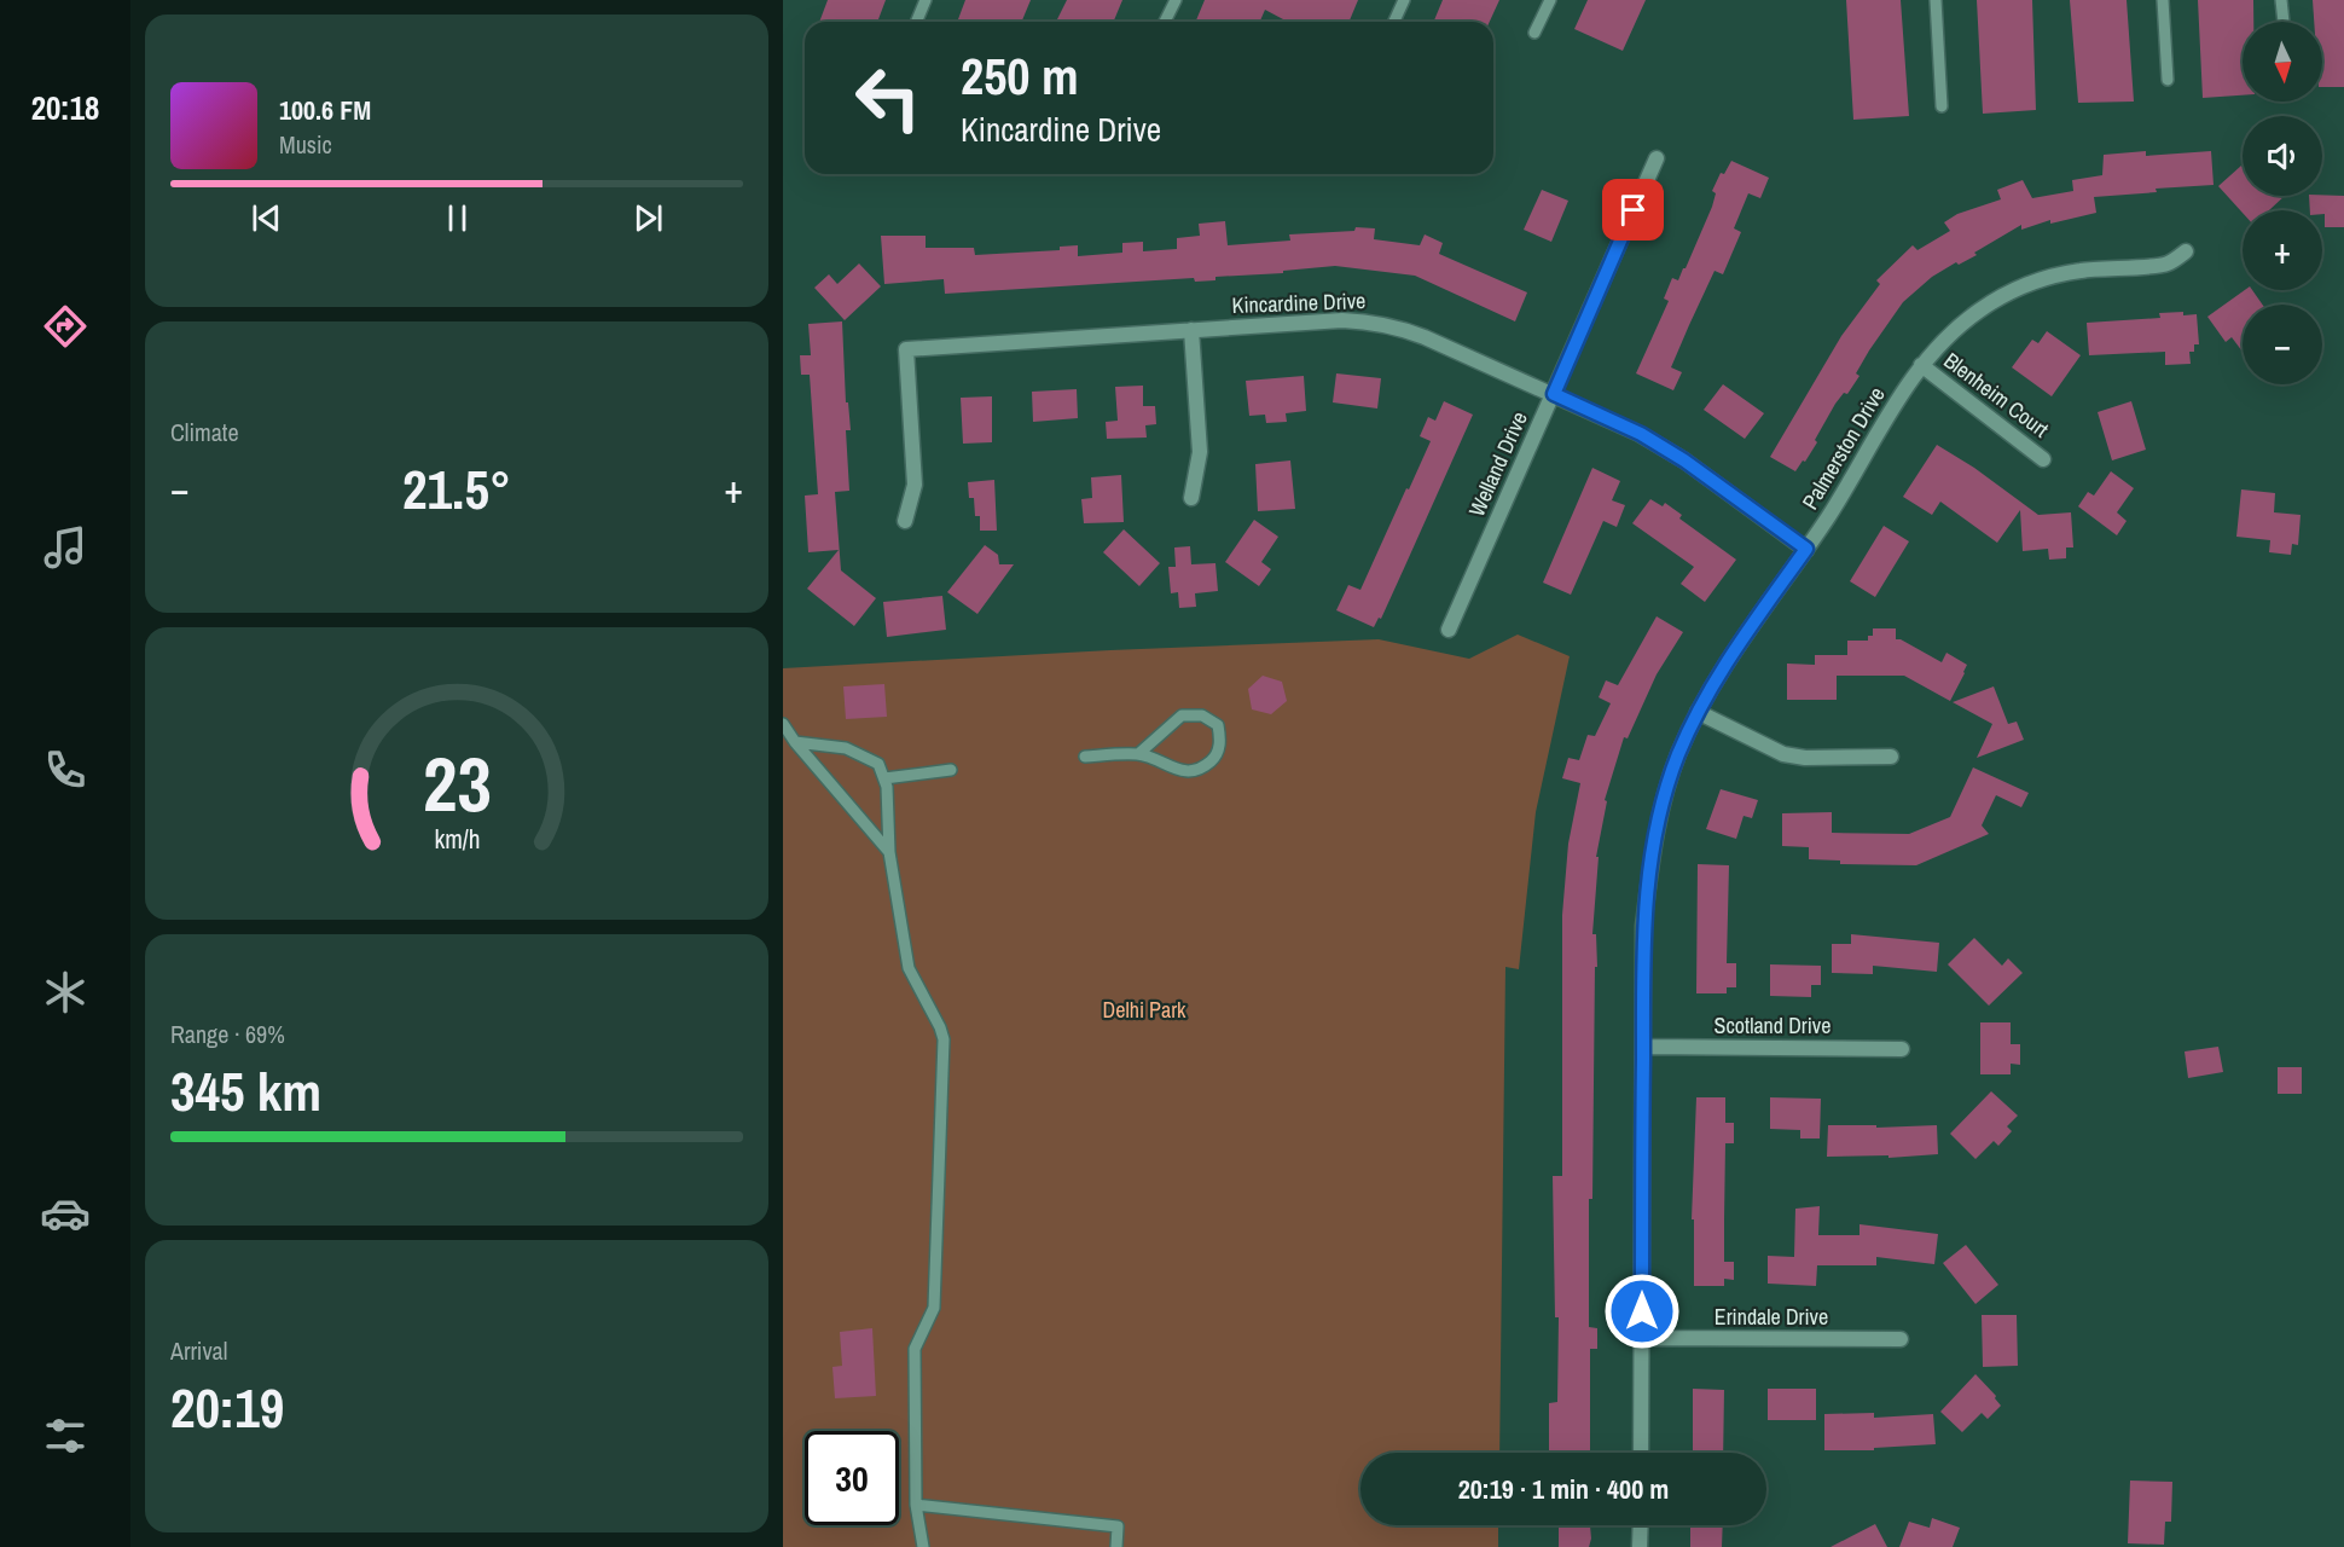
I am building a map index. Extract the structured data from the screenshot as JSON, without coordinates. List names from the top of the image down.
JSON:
{
  "streets": {
    "street": [
      "Kincardine Drive",
      "Blenheim Court",
      "Palmerston Drive",
      "Welland Drive",
      "Scotland Drive",
      "Erindale Drive"
    ]
  },
  "crossings": [
    ["Kincardine Drive", "Palmerston Drive"],
    ["Kincardine Drive", "Welland Drive"],
    ["Blenheim Court", "Palmerston Drive"],
    ["Palmerston Drive", "Scotland Drive"],
    ["Palmerston Drive", "Erindale Drive"]
  ],
  "parks": ["Delhi Park"],
  "north": "bottom",
  "page": {
    "tabs": "20:18",
    "map_buttons": ["+", "−"],
    "turn": ["250 m", "Kincardine Drive"],
    "song": ["100.6 FM", "Music"],
    "tile": [
      "Climate",
      ["Range · 69%", "345 km"],
      ["Arrival", "20:19"]
    ],
    "heat": ["−", "21.5°", "+"],
    "limit": "30",
    "trip": "20:19 · 1 min · 400 m",
    "gauge": ["23", "km/h"]
  }
}
